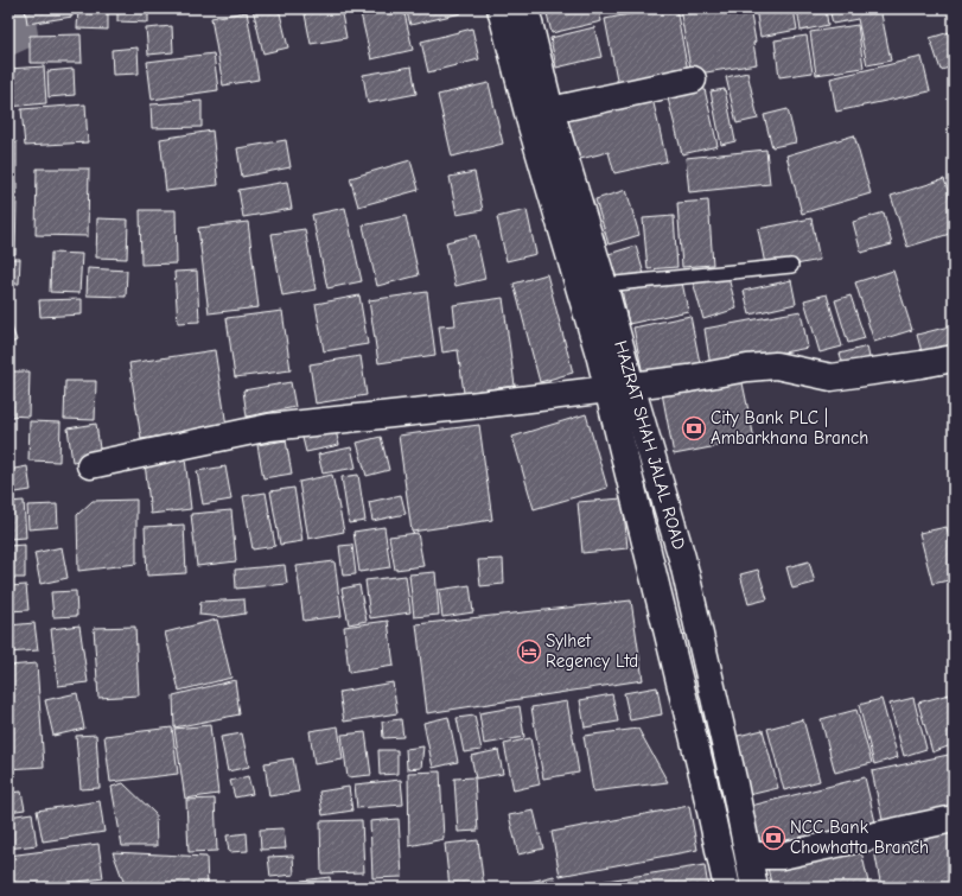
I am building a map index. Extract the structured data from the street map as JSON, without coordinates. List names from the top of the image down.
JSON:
{
  "streets": {
    "main road": ["HAZRAT SHAH JALAL ROAD"]
  },
  "places": {
    "bank": ["City Bank PLC | Ambarkhana Branch", "NCC Bank Chowhatta Branch"],
    "hotel": ["Sylhet Regency Ltd"]
  }
}
